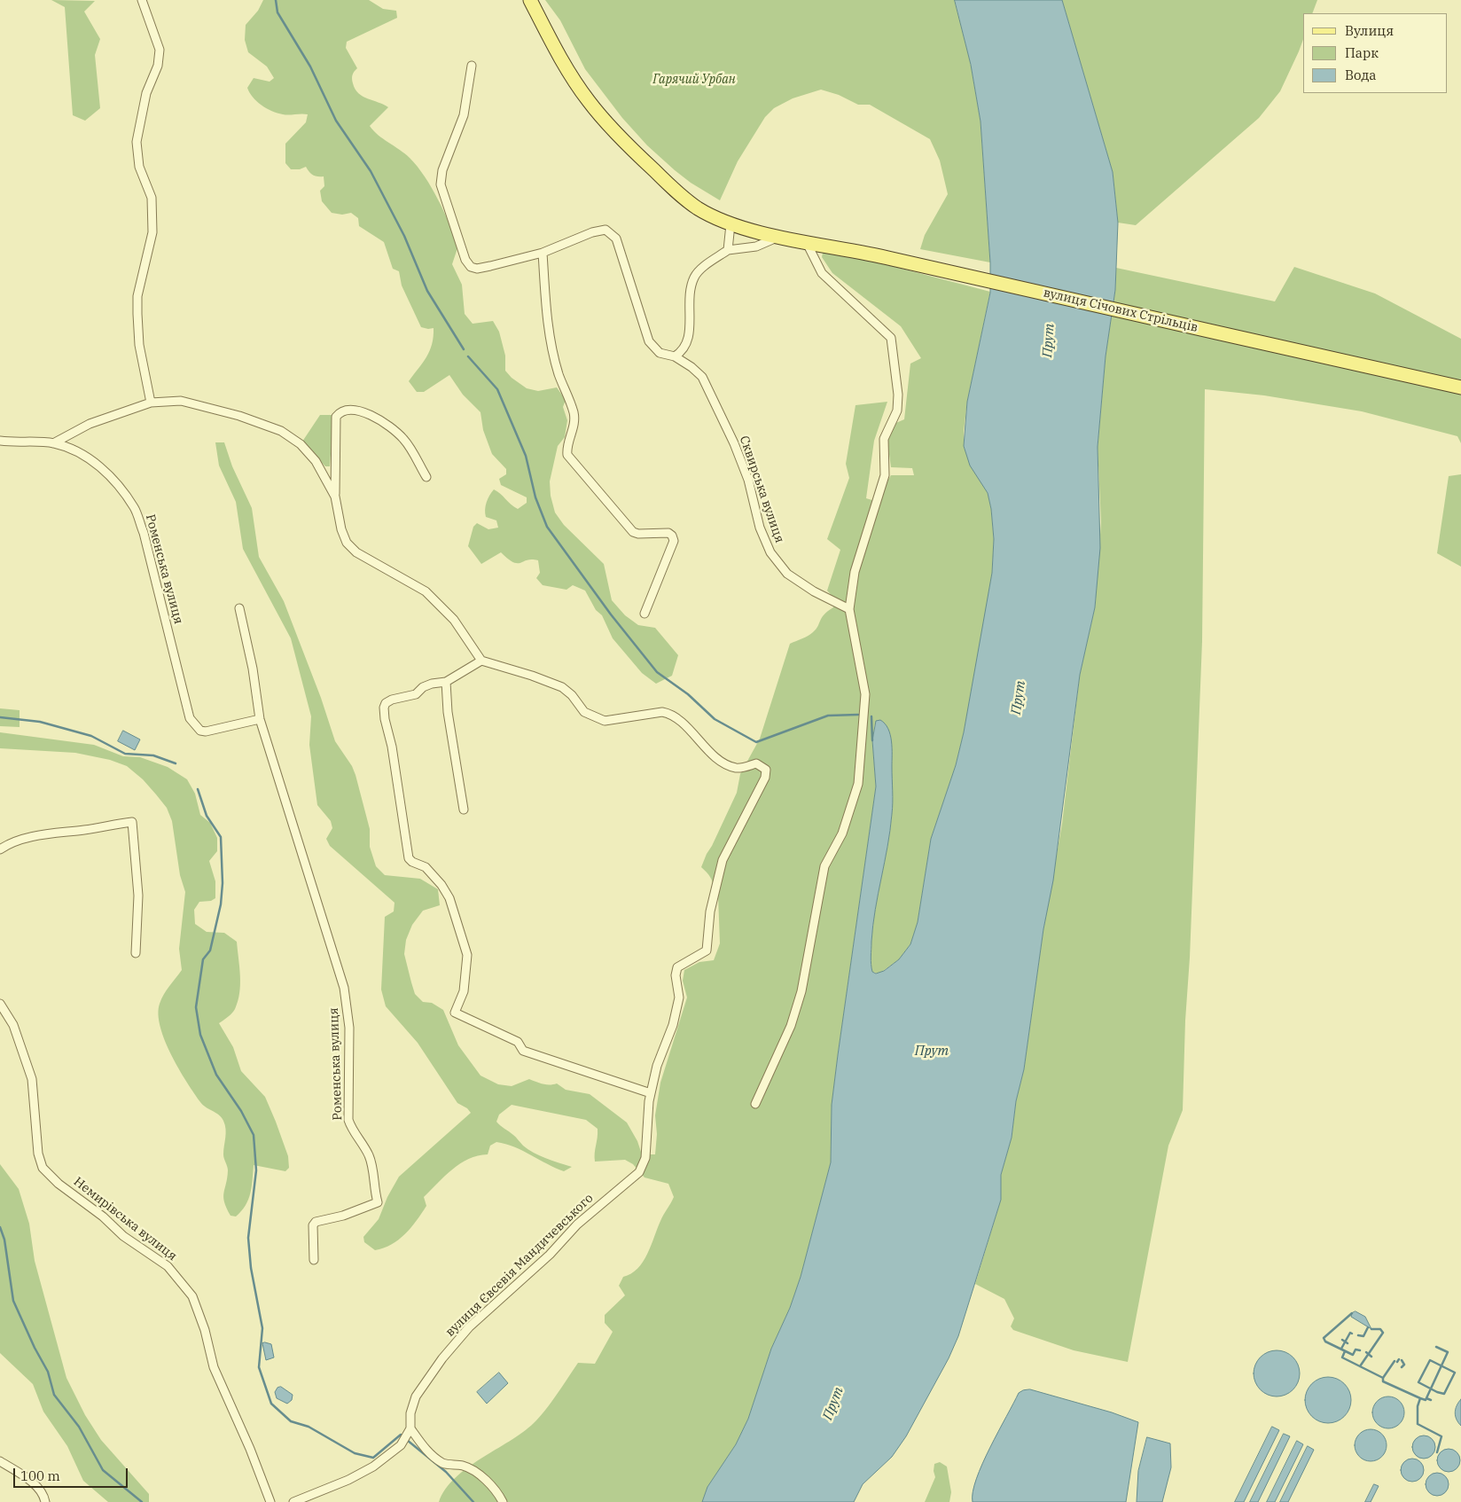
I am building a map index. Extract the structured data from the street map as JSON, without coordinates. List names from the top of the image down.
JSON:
{
  "streets": {
    "main road": ["вулиця Січових Стрільців"],
    "street": [
      "Сквирська вулиця",
      "Роменська вулиця",
      "Немирівська вулиця",
      "вулиця Євсевія Мандичевського"
    ]
  },
  "water": ["Прут"],
  "parks": ["Гарячий Урбан"],
  "legend": ["Вулиця", "Парк", "Вода"],
  "scale_bar": "100 m"
}
